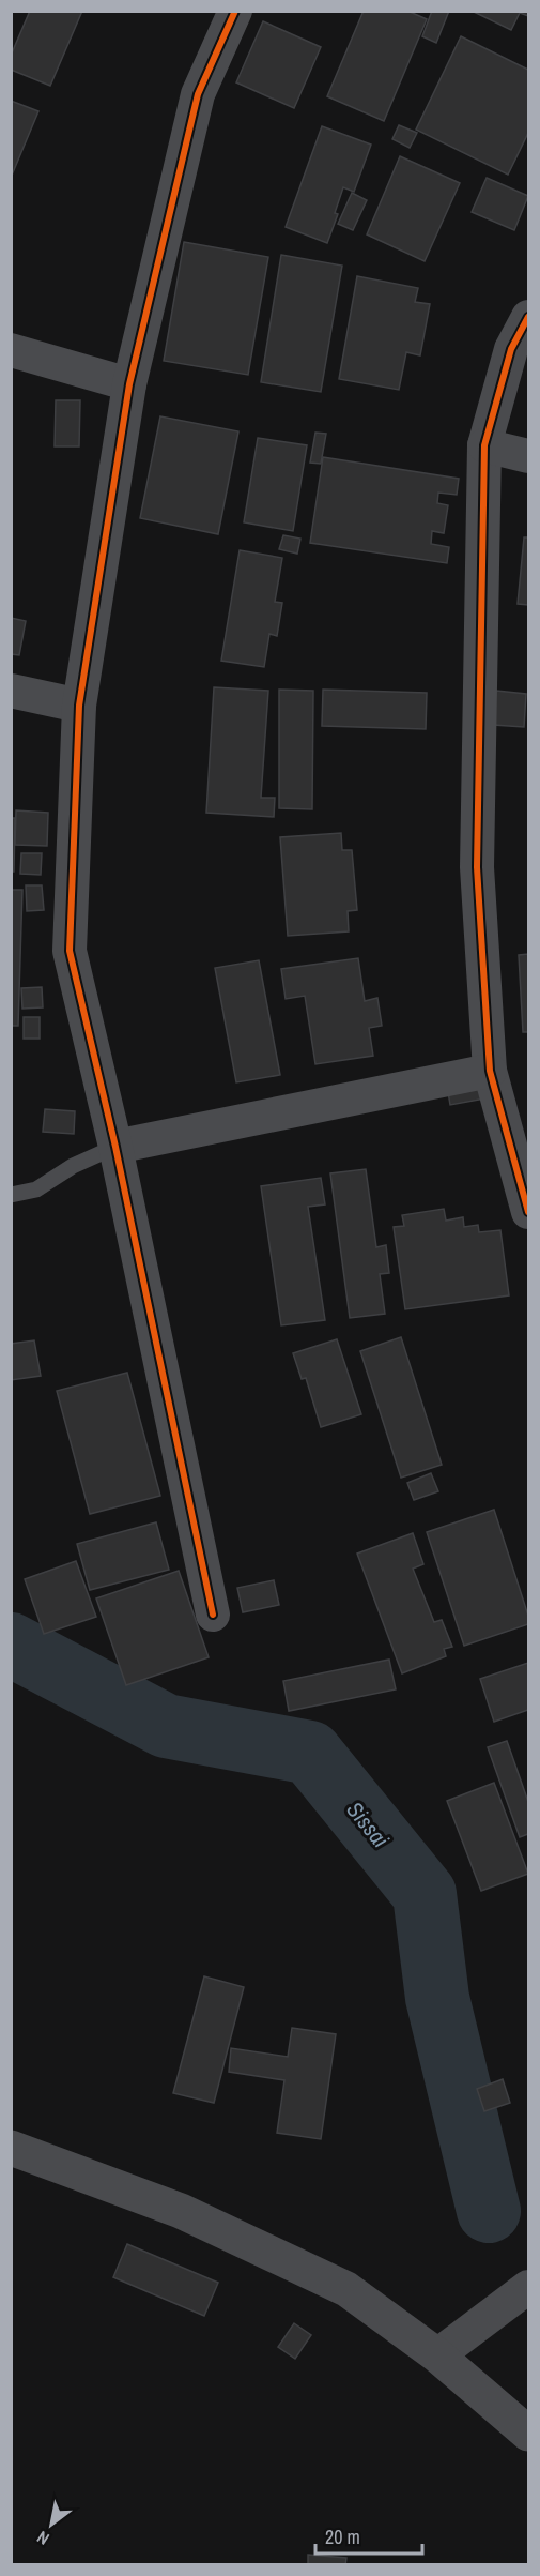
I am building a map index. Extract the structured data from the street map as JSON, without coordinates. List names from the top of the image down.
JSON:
{
  "water": ["Sissai"],
  "scale_bar": "20 m",
  "north": "bottom left"
}
